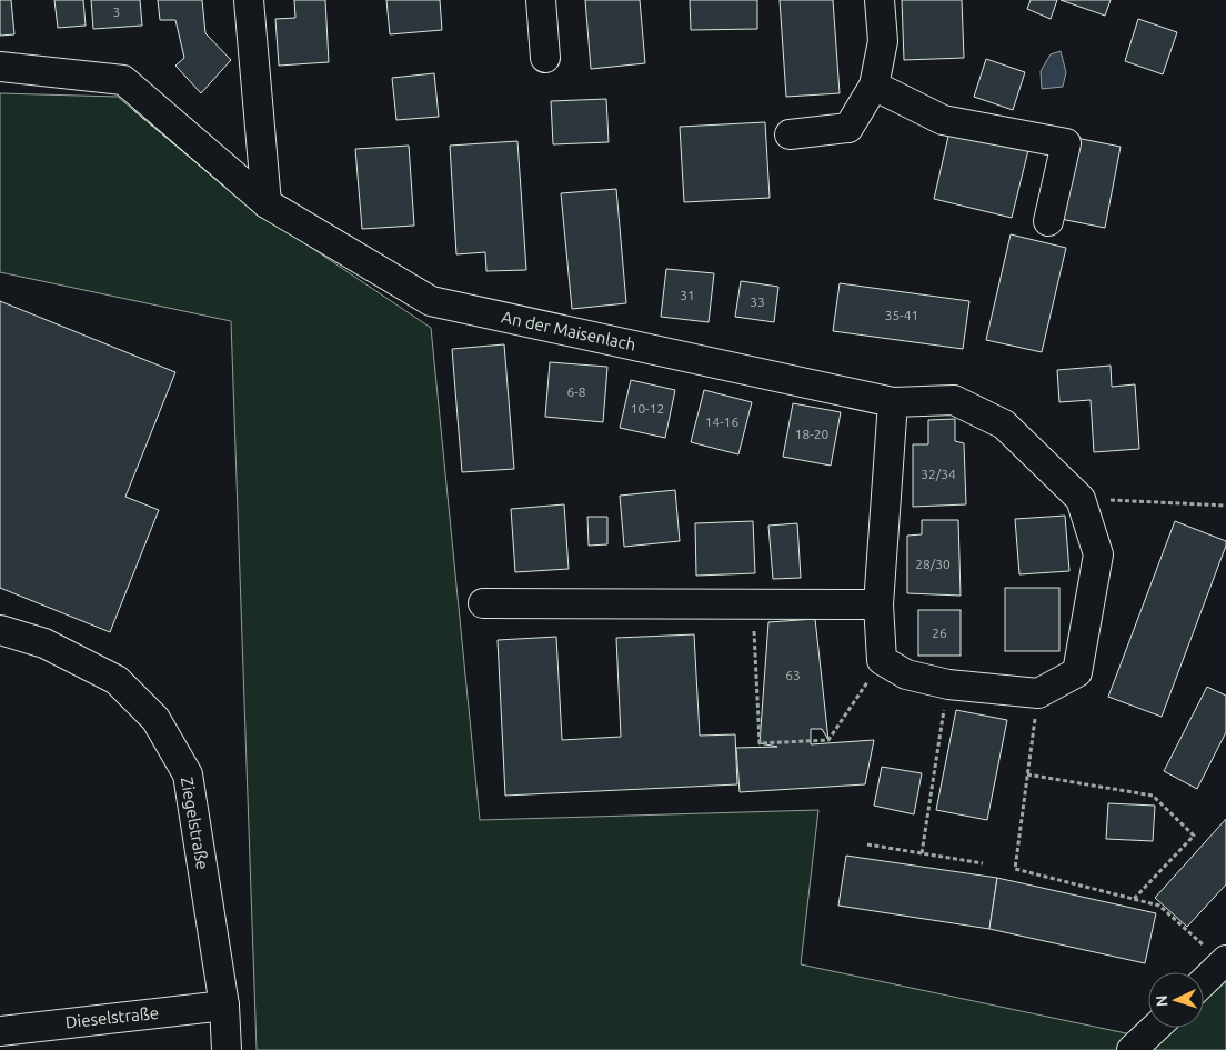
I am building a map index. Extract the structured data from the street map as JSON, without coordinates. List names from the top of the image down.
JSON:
{
  "streets": {
    "street": ["An der Maisenlach", "Ziegelstraße", "Dieselstraße"]
  },
  "crossings": [
    ["Ziegelstraße", "Dieselstraße"]
  ],
  "house_numbers": [
    "3",
    "31",
    "33",
    "35-41",
    "6-8",
    "10-12",
    "14-16",
    "18-20",
    "32/34",
    "28/30",
    "26",
    "63"
  ],
  "north": "left"
}
